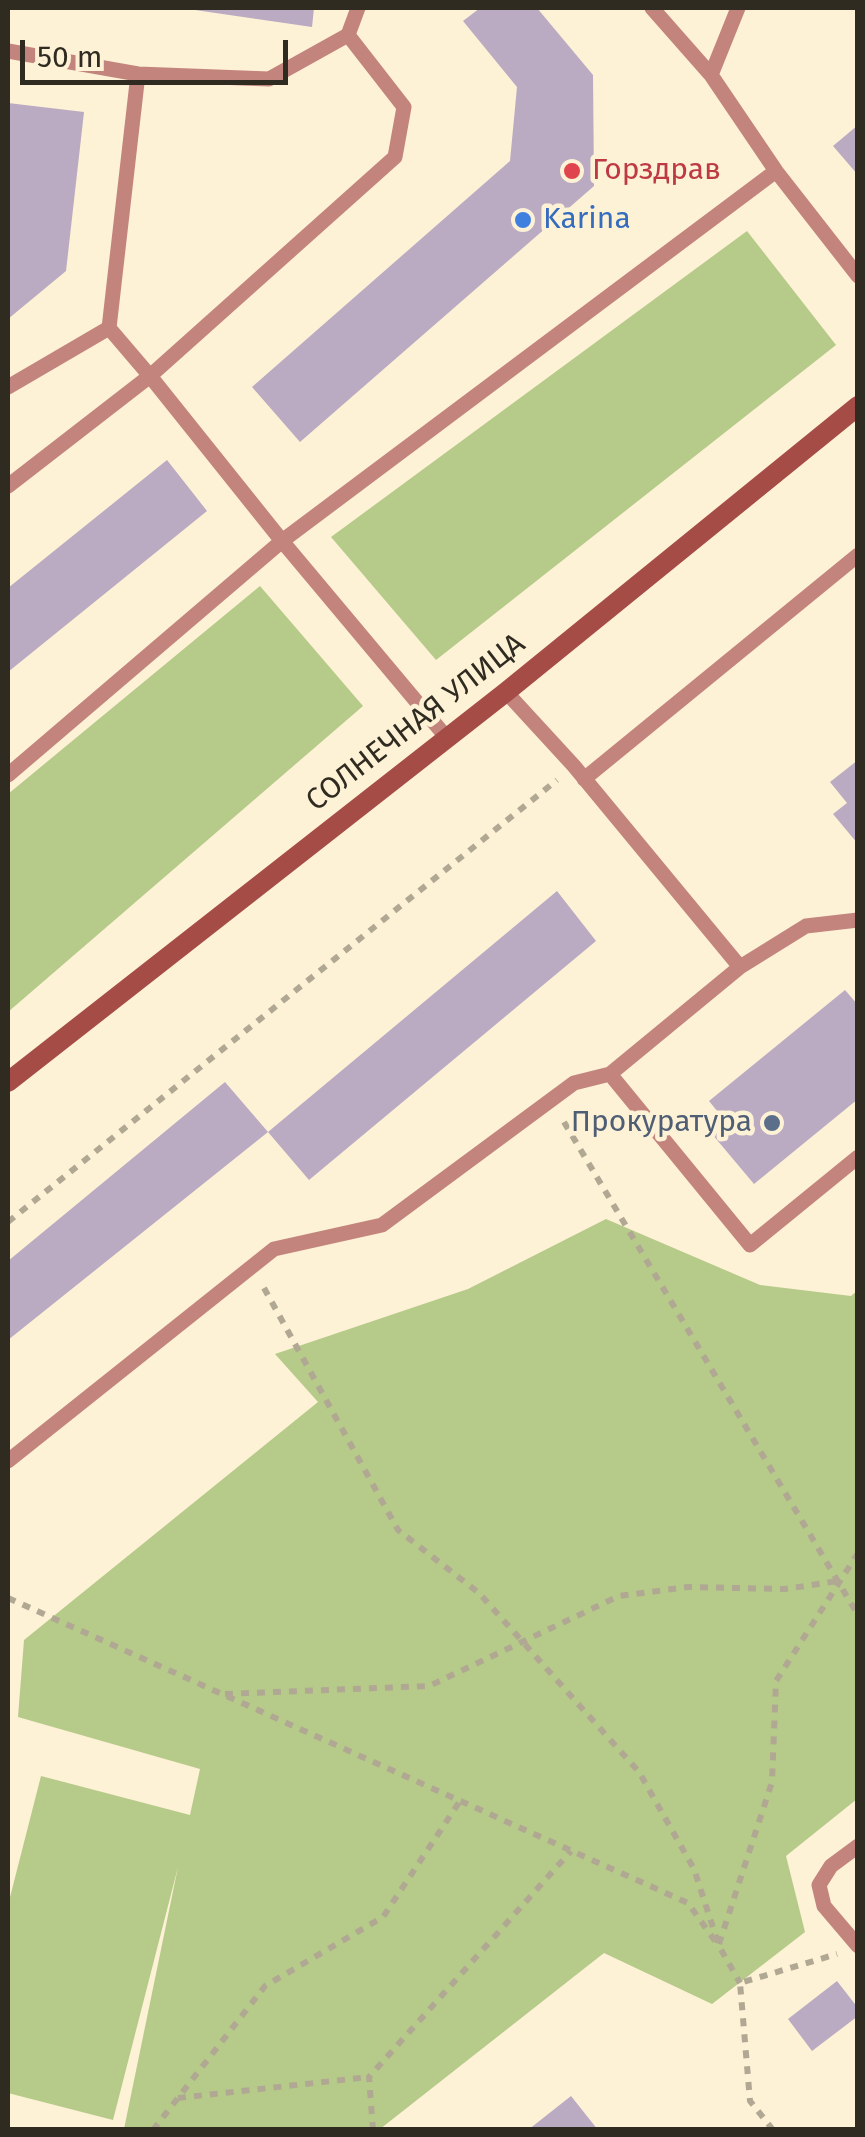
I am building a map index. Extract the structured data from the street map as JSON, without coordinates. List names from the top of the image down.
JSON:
{
  "streets": {
    "main road": ["СОЛНЕЧНАЯ УЛИЦА"]
  },
  "places": ["Горздрав", "Karina", "Прокуратура"],
  "scale_bar": "50 m"
}
